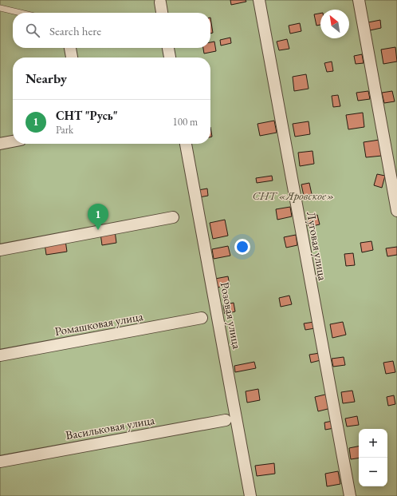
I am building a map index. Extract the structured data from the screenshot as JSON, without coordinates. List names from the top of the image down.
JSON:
{
  "streets": {
    "street": [
      "Луговая улица",
      "Розовая улица",
      "Ромашковая улица",
      "Васильковая улица"
    ]
  },
  "parks": ["СНТ «Яровское»"],
  "north": "top left",
  "page": {
    "search": "Search here",
    "heading": "Nearby",
    "list": [
      {
        "mark": "1",
        "name": "СНТ \"Русь\"",
        "note": "Park",
        "value": "100 m"
      }
    ],
    "pins": "1",
    "map_buttons": ["+", "−"]
  }
}
